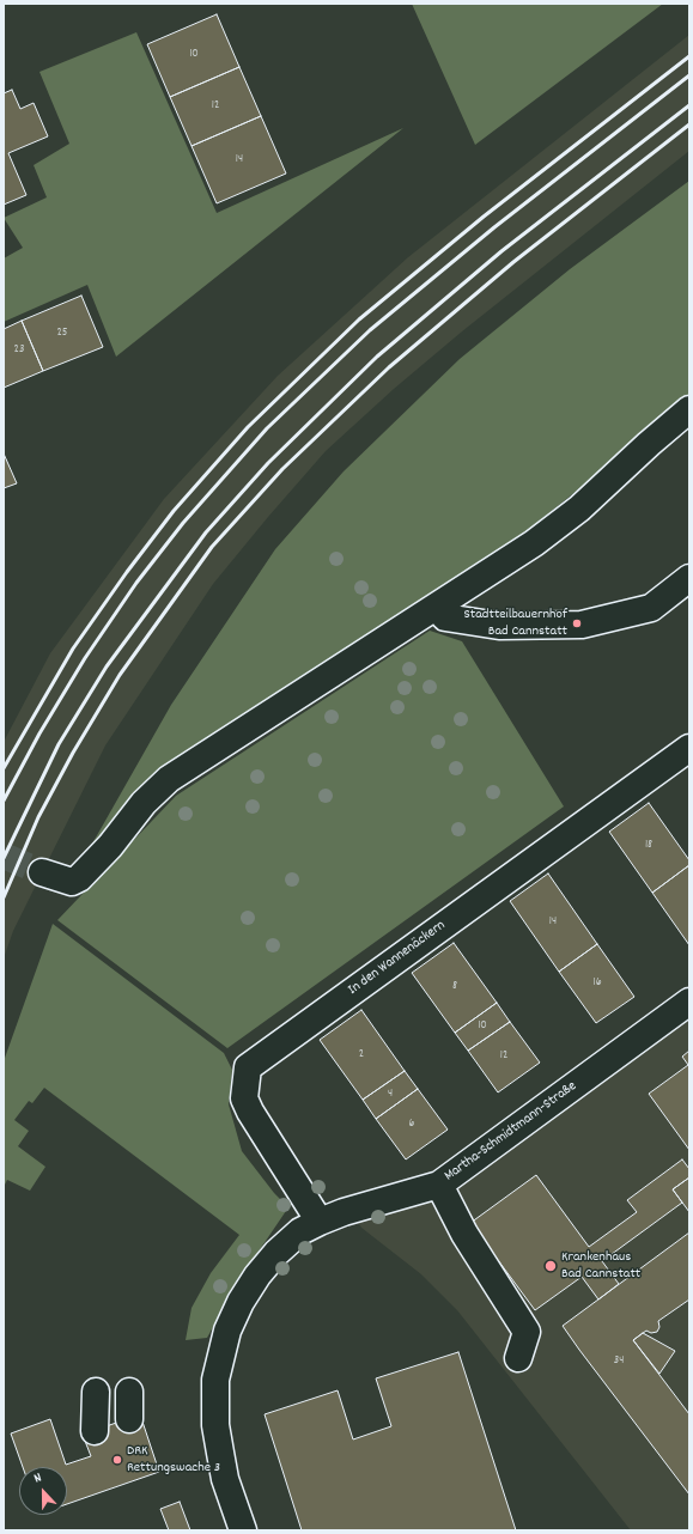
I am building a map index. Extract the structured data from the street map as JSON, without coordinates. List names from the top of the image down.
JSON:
{
  "streets": {
    "street": ["In den Wannenäckern", "Martha-Schmidtmann-Straße"]
  },
  "crossings": [
    ["In den Wannenäckern", "Martha-Schmidtmann-Straße"]
  ],
  "places": ["Stadtteilbauernhof Bad Cannstatt", "Krankenhaus Bad Cannstatt", "DRK Rettungswache 3"],
  "house_numbers": [
    "10",
    "12",
    "14",
    "25",
    "23",
    "18",
    "14",
    "16",
    "8",
    "10",
    "2",
    "12",
    "4",
    "6",
    "34"
  ],
  "north": "top"
}
